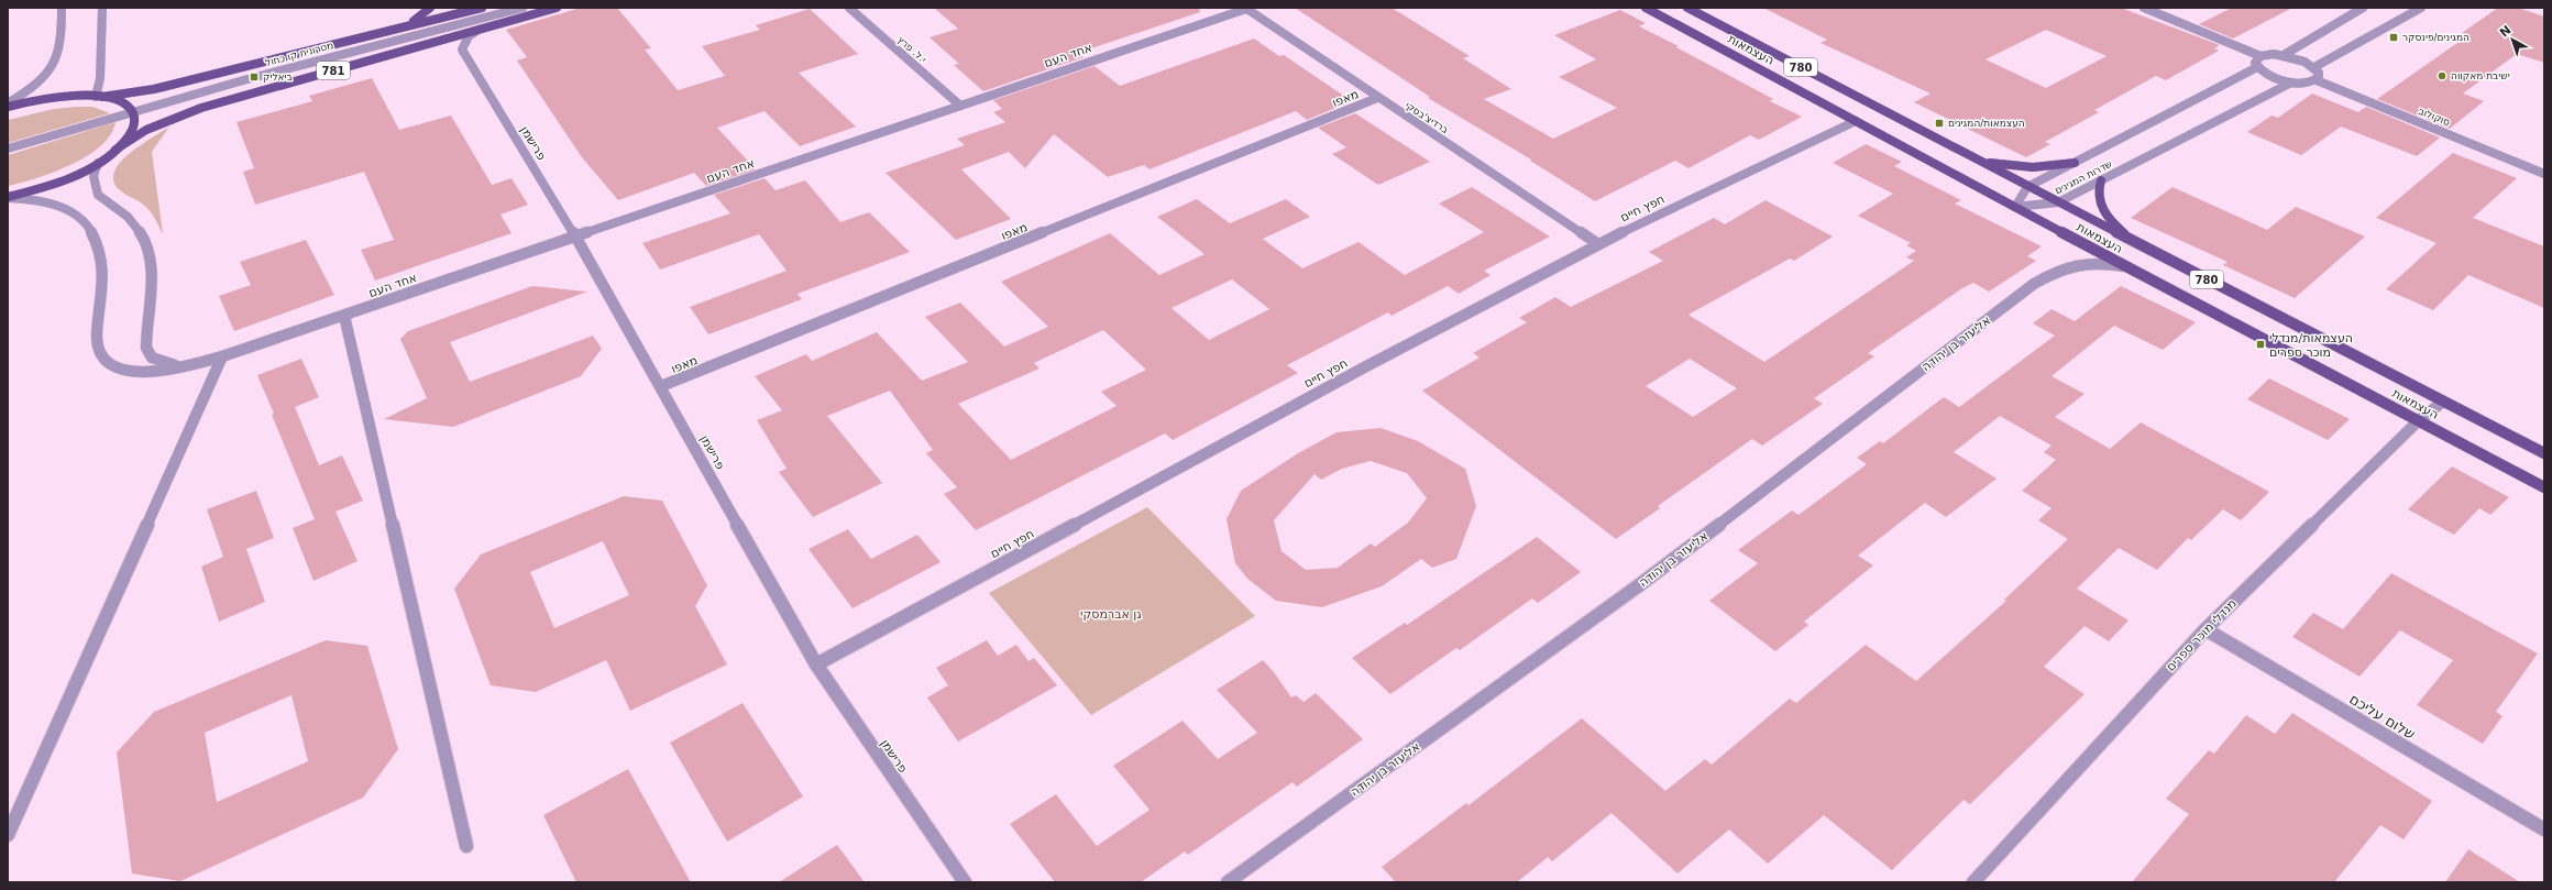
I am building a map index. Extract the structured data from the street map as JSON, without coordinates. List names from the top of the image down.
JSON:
{
  "streets": {
    "main road": ["העצמאות", "780", "781"],
    "street": [
      "י.ל. פרץ",
      "מטרונית קו כחול",
      "אחד העם",
      "מאפו",
      "סוקולוב",
      "ברדיצ'בסקי",
      "פרישמן",
      "שדרות המגינים",
      "חפץ חיים",
      "אליעזר בן יהודה",
      "מנדלי מוכר ספרים",
      "שלום עליכם"
    ]
  },
  "crossings": [
    ["י.ל. פרץ", "אחד העם"],
    ["העצמאות", "שדרות המגינים"],
    ["העצמאות", "חפץ חיים"],
    ["העצמאות", "אליעזר בן יהודה"],
    ["העצמאות", "מנדלי מוכר ספרים"],
    ["מטרונית קו כחול", "781"],
    ["אחד העם", "781"],
    ["אחד העם", "ברדיצ'בסקי"],
    ["אחד העם", "פרישמן"],
    ["781", "פרישמן"],
    ["מאפו", "ברדיצ'בסקי"],
    ["מאפו", "פרישמן"],
    ["ברדיצ'בסקי", "חפץ חיים"],
    ["פרישמן", "חפץ חיים"],
    ["מנדלי מוכר ספרים", "שלום עליכם"]
  ],
  "parks": ["גן אברמסקי"],
  "places": {
    "transit": [
      "המגינים/פינסקר",
      "ביאליק",
      "העצמאות/המגינים",
      "העצמאות/מנדלי מוכר ספרים"
    ],
    "other": ["ישיבת מאקווה"]
  },
  "north": "top left"
}
